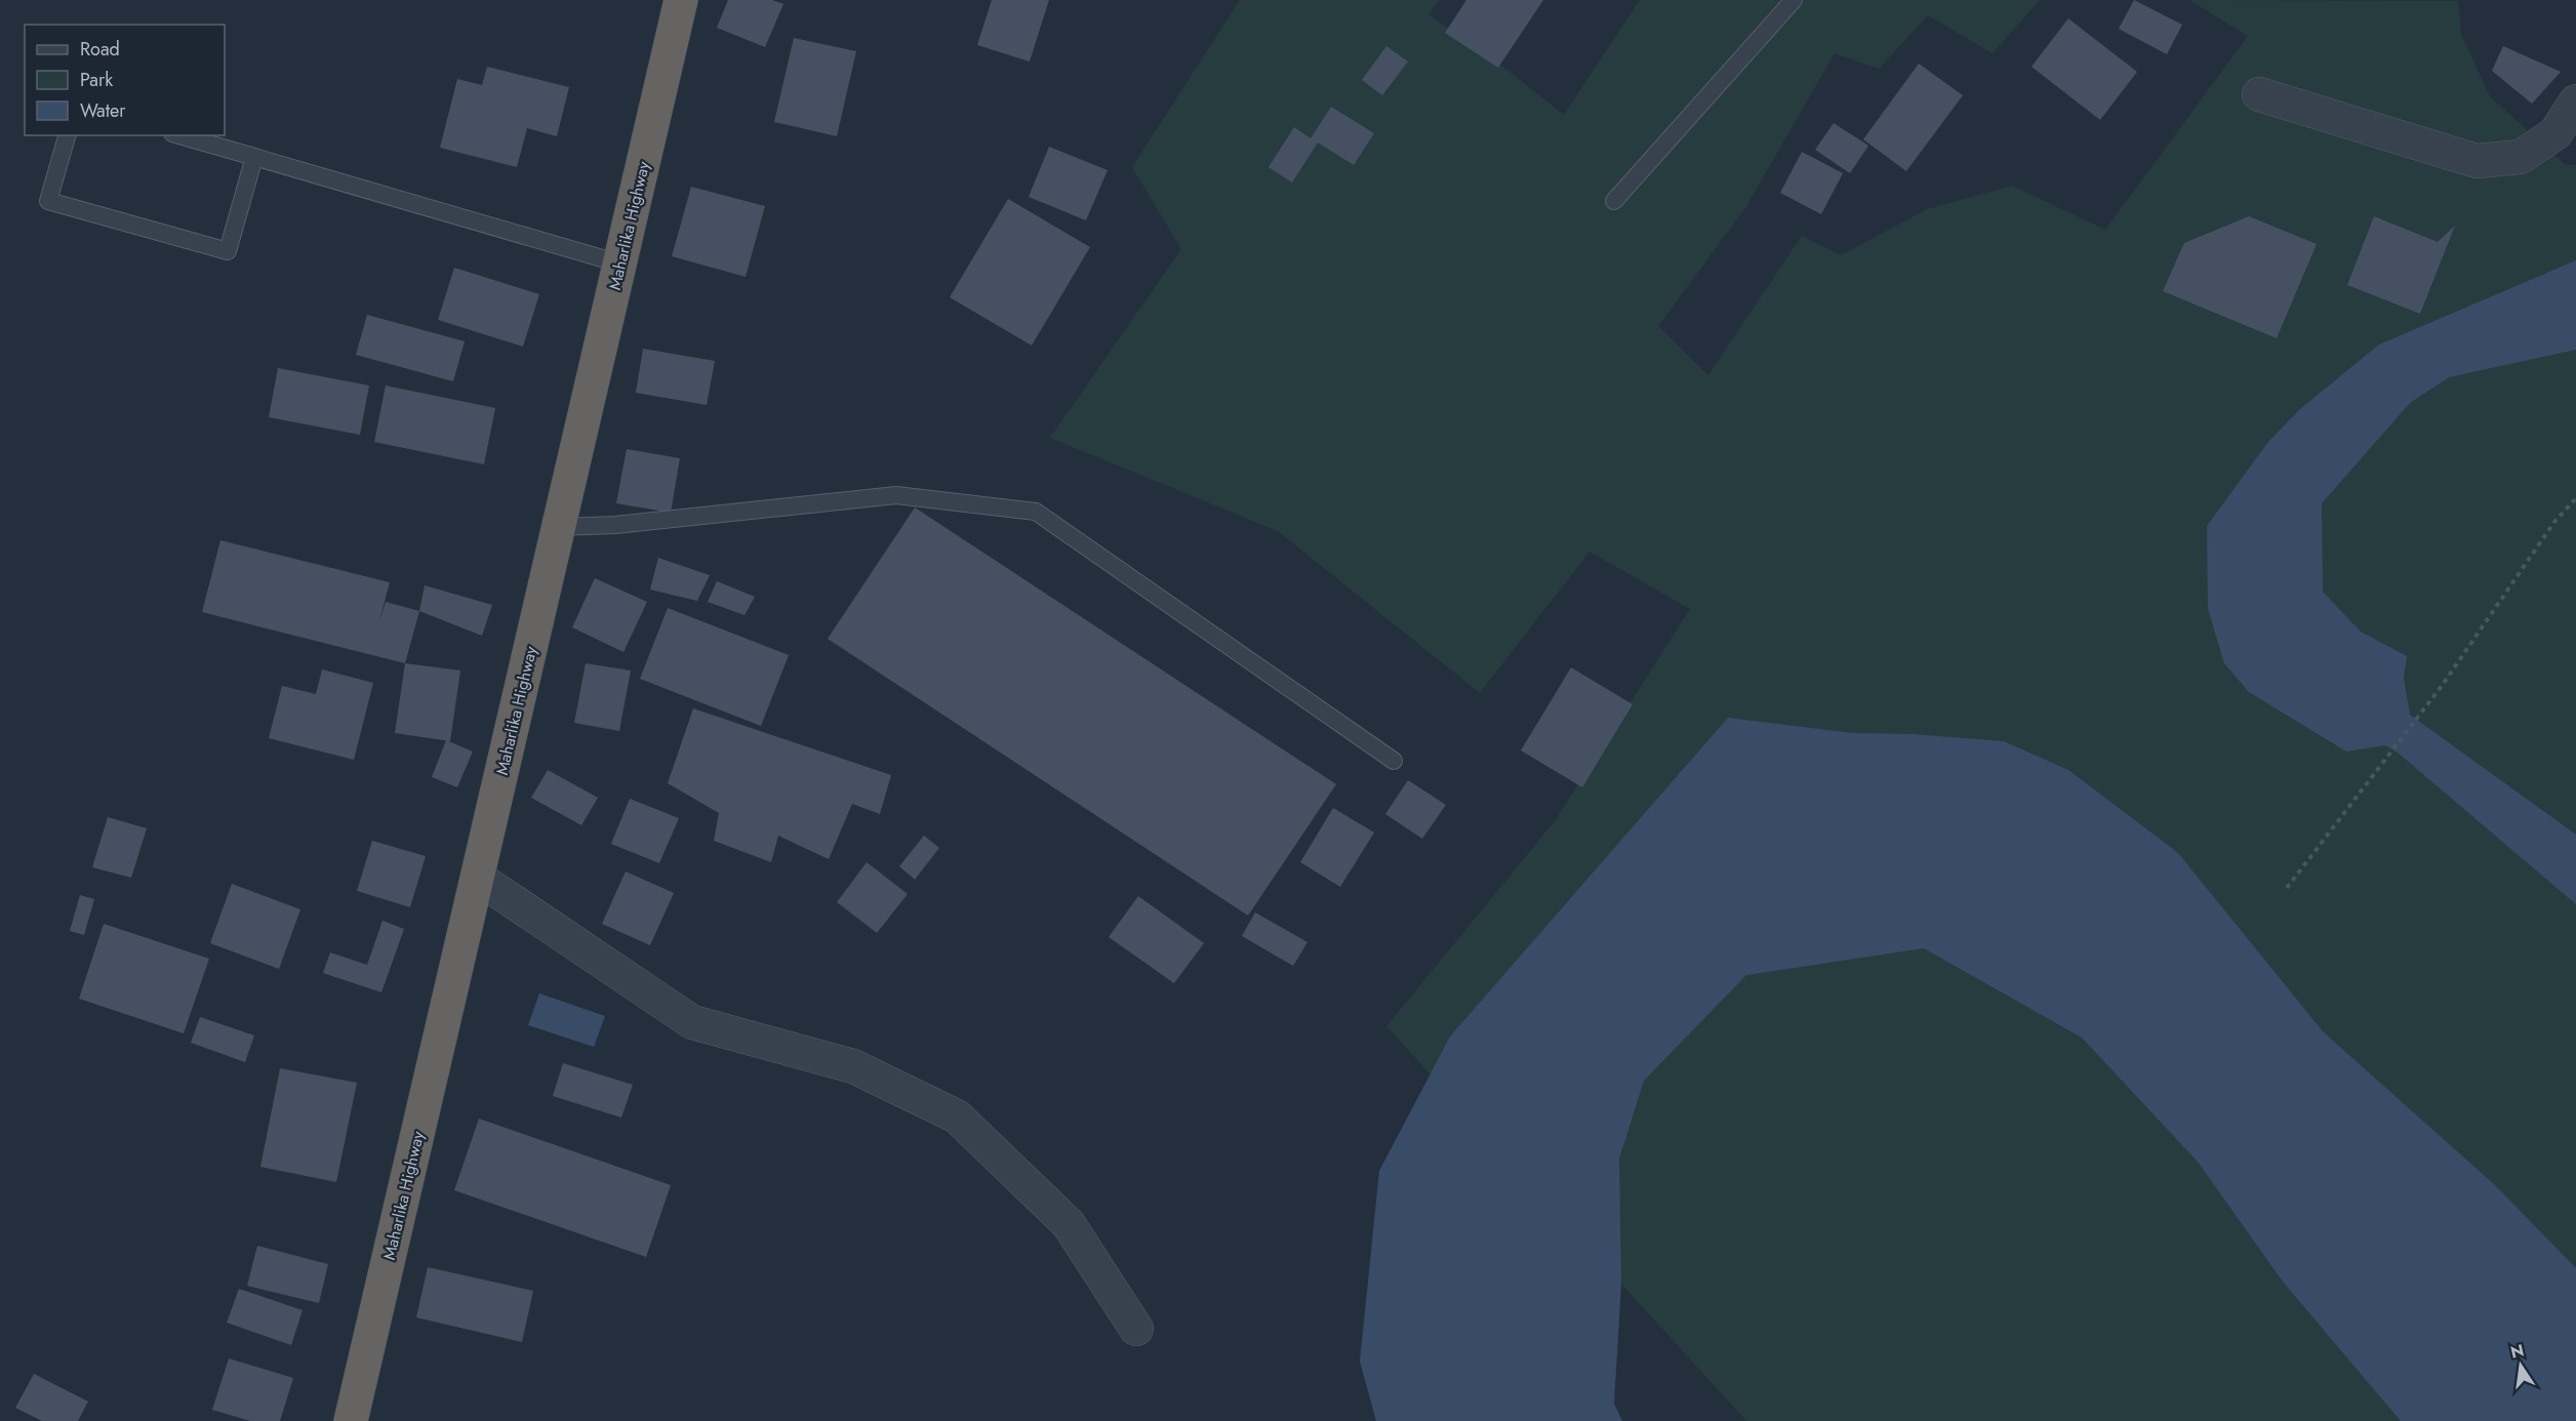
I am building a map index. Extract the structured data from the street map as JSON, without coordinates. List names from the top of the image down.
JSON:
{
  "streets": {
    "highway": ["Maharlika Highway"]
  },
  "legend": ["Road", "Park", "Water"],
  "north": "top"
}
